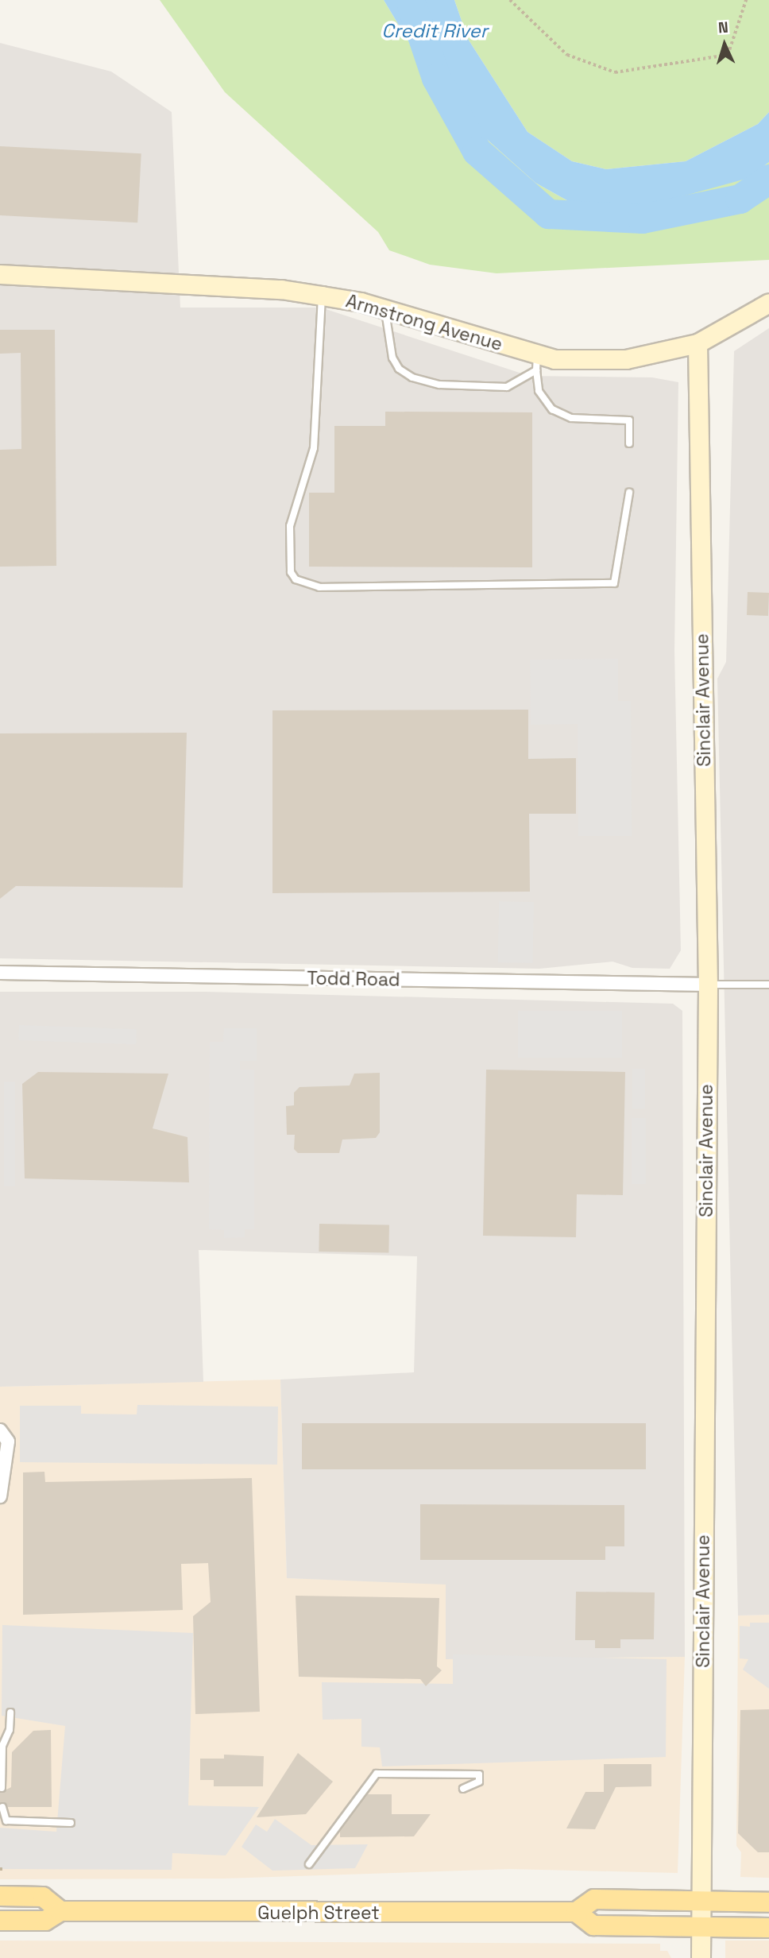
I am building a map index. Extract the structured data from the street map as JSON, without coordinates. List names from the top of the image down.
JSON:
{
  "streets": {
    "main road": ["Guelph Street"],
    "street": ["Armstrong Avenue", "Sinclair Avenue", "Todd Road"]
  },
  "crossings": [
    ["Armstrong Avenue", "Sinclair Avenue"],
    ["Sinclair Avenue", "Todd Road"],
    ["Sinclair Avenue", "Guelph Street"]
  ],
  "water": ["Credit River"],
  "north": "top"
}
